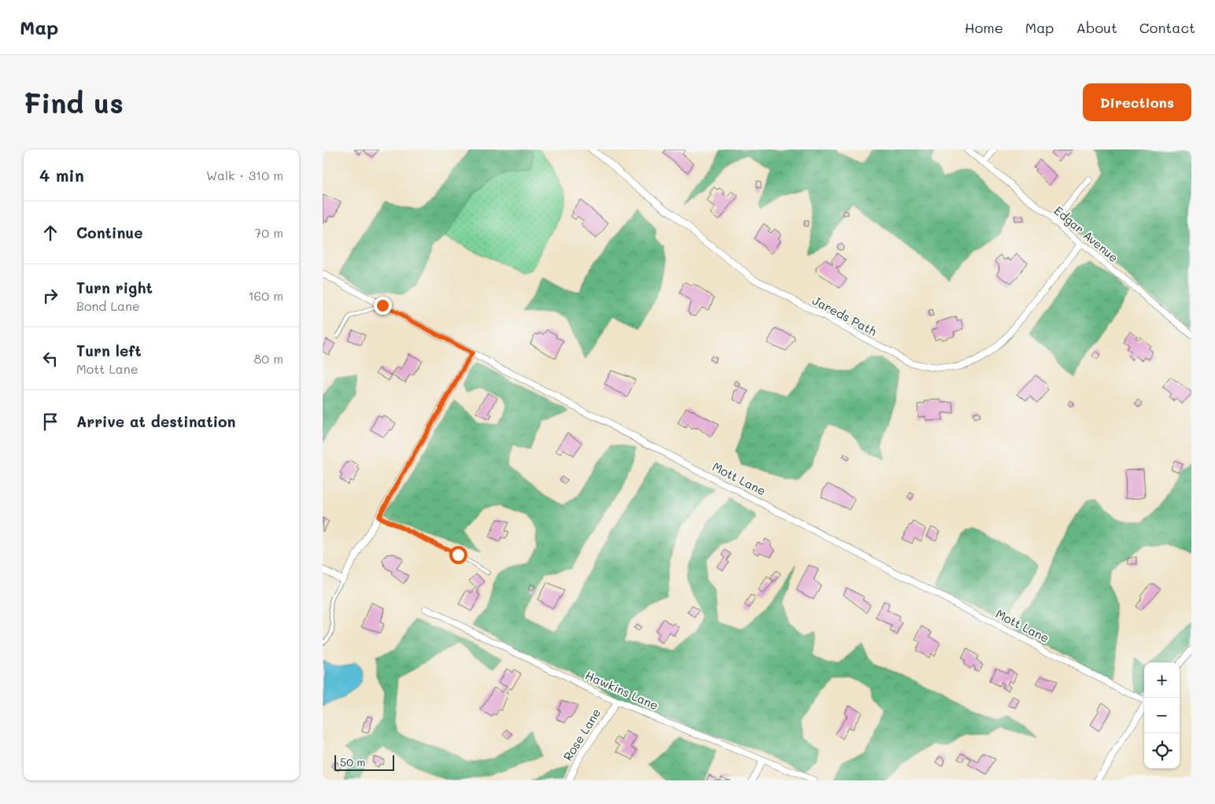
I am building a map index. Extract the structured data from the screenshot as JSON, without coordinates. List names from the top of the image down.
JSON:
{
  "streets": {
    "street": [
      "Edgar Avenue",
      "Jareds Path",
      "Mott Lane",
      "Hawkins Lane",
      "Rose Lane"
    ]
  },
  "crossings": [
    ["Edgar Avenue", "Jareds Path"],
    ["Hawkins Lane", "Rose Lane"]
  ],
  "scale_bar": "50 m",
  "page": {
    "header": "Map",
    "nav": [
      "Home",
      "Map",
      "About",
      "Contact"
    ],
    "buttons": "Directions",
    "title": "Find us",
    "heading": ["4 min", "Walk · 310 m"],
    "list": [
      ["Continue", "70 m"],
      ["Turn right", "Bond Lane", "160 m"],
      ["Turn left", "Mott Lane", "80 m"],
      "Arrive at destination"
    ],
    "map_buttons": ["+", "−"],
    "scale": "50 m"
  }
}
